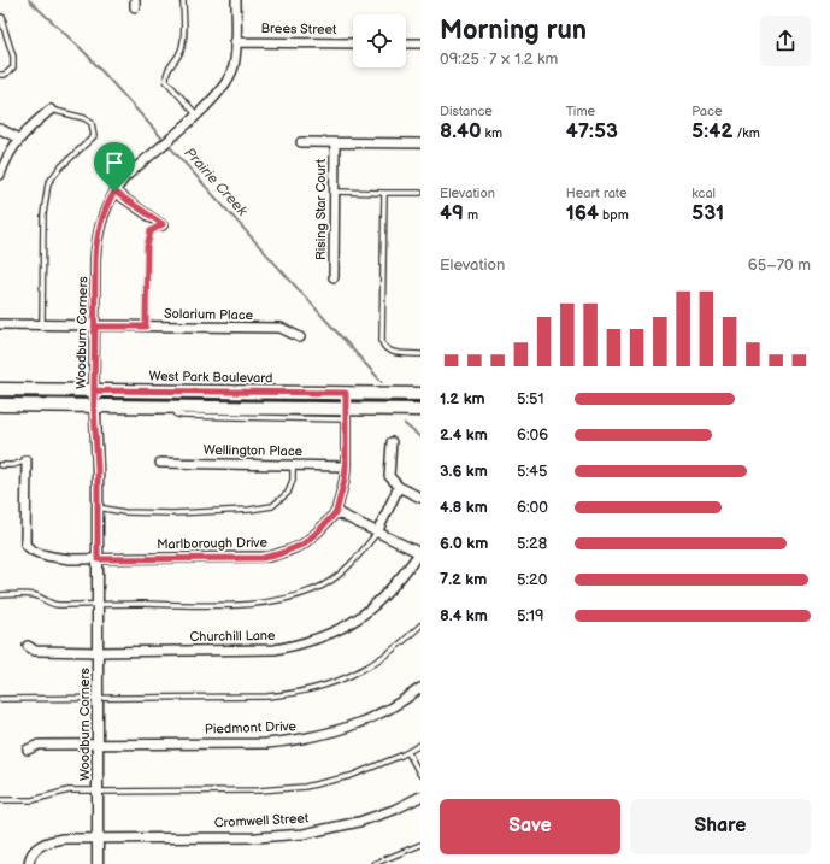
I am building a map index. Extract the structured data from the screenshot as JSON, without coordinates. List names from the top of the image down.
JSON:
{
  "streets": {
    "main road": ["West Park Boulevard"],
    "street": [
      "Brees Street",
      "Rising Star Court",
      "Solarium Place",
      "Woodburn Corners",
      "Wellington Place",
      "Marlborough Drive",
      "Churchill Lane",
      "Piedmont Drive",
      "Cromwell Street"
    ]
  },
  "crossings": [
    ["Brees Street", "Woodburn Corners"],
    ["Solarium Place", "Woodburn Corners"],
    ["Woodburn Corners", "West Park Boulevard"],
    ["Woodburn Corners", "Marlborough Drive"],
    ["Woodburn Corners", "Churchill Lane"],
    ["Woodburn Corners", "Piedmont Drive"],
    ["Woodburn Corners", "Cromwell Street"],
    ["West Park Boulevard", "Marlborough Drive"],
    ["Wellington Place", "Marlborough Drive"]
  ],
  "water": ["Prairie Creek"],
  "page": {
    "heading": ["Morning run", "09:25 · 7 × 1.2 km"],
    "stats": [
      ["Distance", "8.40 km"],
      ["Time", "47:53"],
      ["Pace", "5:42 /km"],
      ["Elevation", "49 m"],
      ["Heart rate", "164 bpm"],
      ["kcal", "531"]
    ],
    "chart": ["Elevation", "65–70 m"],
    "list": [
      {
        "name": "1.2 km",
        "note": "5:51"
      },
      {
        "name": "2.4 km",
        "note": "6:06"
      },
      {
        "name": "3.6 km",
        "note": "5:45"
      },
      {
        "name": "4.8 km",
        "note": "6:00"
      },
      {
        "name": "6.0 km",
        "note": "5:28"
      },
      {
        "name": "7.2 km",
        "note": "5:20"
      },
      {
        "name": "8.4 km",
        "note": "5:19"
      }
    ],
    "buttons": ["Save", "Share"]
  }
}
